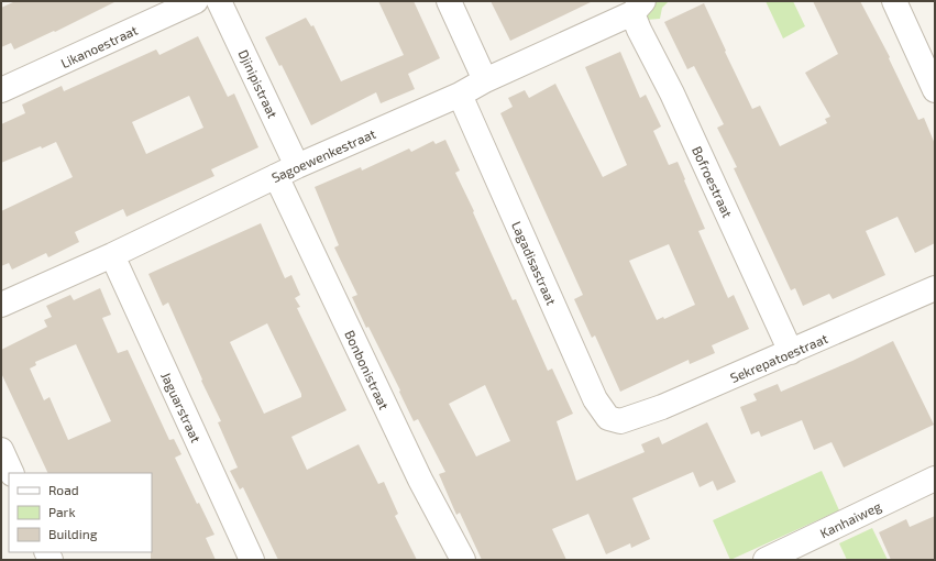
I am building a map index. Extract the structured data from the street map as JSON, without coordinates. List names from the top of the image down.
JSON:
{
  "streets": {
    "street": [
      "Likanoestraat",
      "Djinipistraat",
      "Sagoewenkestraat",
      "Bofroestraat",
      "Lagadisastraat",
      "Sekrepatoestraat",
      "Bonbonistraat",
      "Jaguarstraat",
      "Kanhaiweg"
    ]
  },
  "crossings": [
    ["Djinipistraat", "Sagoewenkestraat"],
    ["Sagoewenkestraat", "Bofroestraat"],
    ["Sagoewenkestraat", "Lagadisastraat"],
    ["Sagoewenkestraat", "Bonbonistraat"],
    ["Sagoewenkestraat", "Jaguarstraat"],
    ["Bofroestraat", "Sekrepatoestraat"],
    ["Lagadisastraat", "Sekrepatoestraat"]
  ],
  "legend": ["Road", "Park", "Building"]
}
